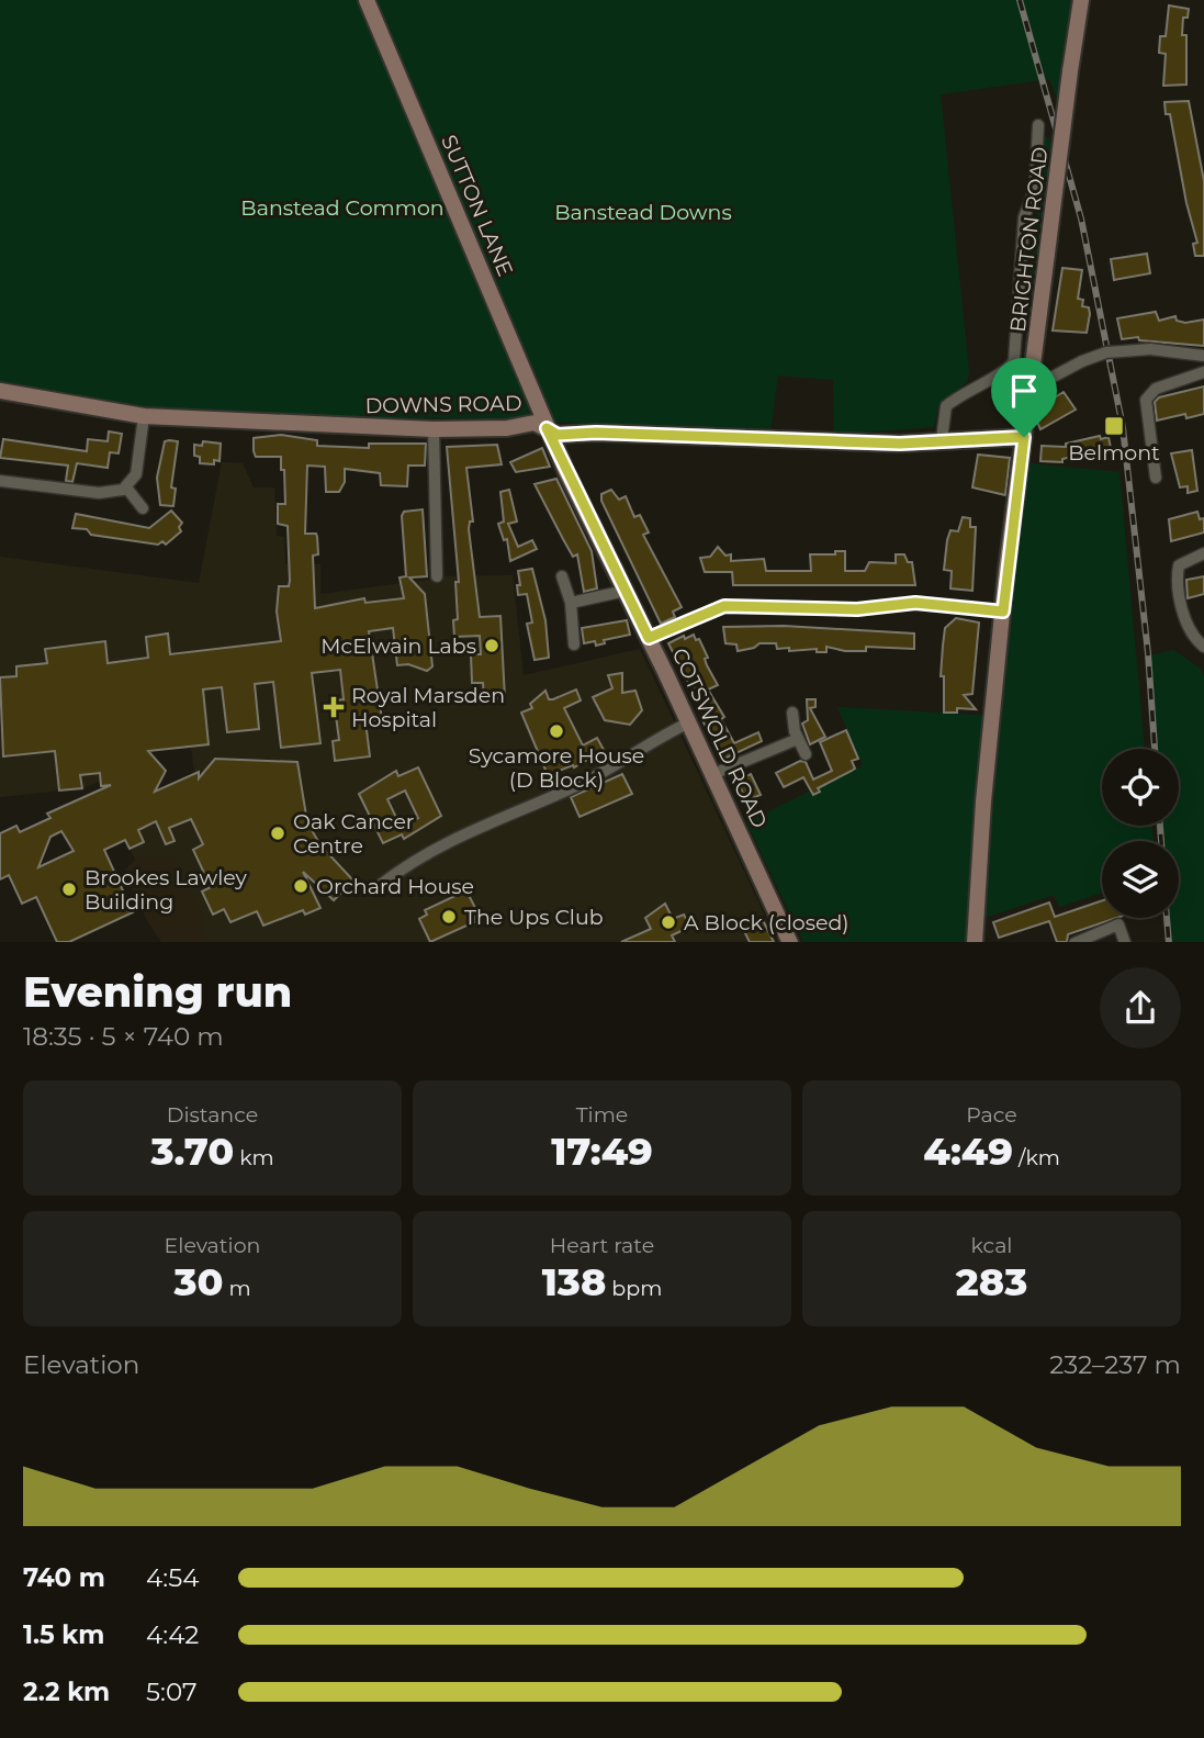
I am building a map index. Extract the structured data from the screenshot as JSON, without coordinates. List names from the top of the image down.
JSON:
{
  "streets": {
    "main road": [
      "SUTTON LANE",
      "BRIGHTON ROAD",
      "DOWNS ROAD",
      "COTSWOLD ROAD"
    ]
  },
  "crossings": [
    ["SUTTON LANE", "DOWNS ROAD"],
    ["SUTTON LANE", "COTSWOLD ROAD"],
    ["BRIGHTON ROAD", "DOWNS ROAD"],
    ["DOWNS ROAD", "COTSWOLD ROAD"]
  ],
  "parks": ["Banstead Common", "Banstead Downs"],
  "places": {
    "transit": ["Belmont"],
    "other": [
      "McElwain Labs",
      "Sycamore House (D Block)",
      "Oak Cancer Centre",
      "Orchard House",
      "Brookes Lawley Building",
      "The Ups Club",
      "A Block (closed)"
    ],
    "health": ["Royal Marsden Hospital"]
  },
  "page": {
    "heading": ["Evening run", "18:35 · 5 × 740 m"],
    "stats": [
      ["Distance", "3.70 km"],
      ["Time", "17:49"],
      ["Pace", "4:49 /km"],
      ["Elevation", "30 m"],
      ["Heart rate", "138 bpm"],
      ["kcal", "283"]
    ],
    "chart": ["Elevation", "232–237 m"],
    "list": [
      {
        "name": "740 m",
        "note": "4:54"
      },
      {
        "name": "1.5 km",
        "note": "4:42"
      },
      {
        "name": "2.2 km",
        "note": "5:07"
      }
    ]
  }
}
